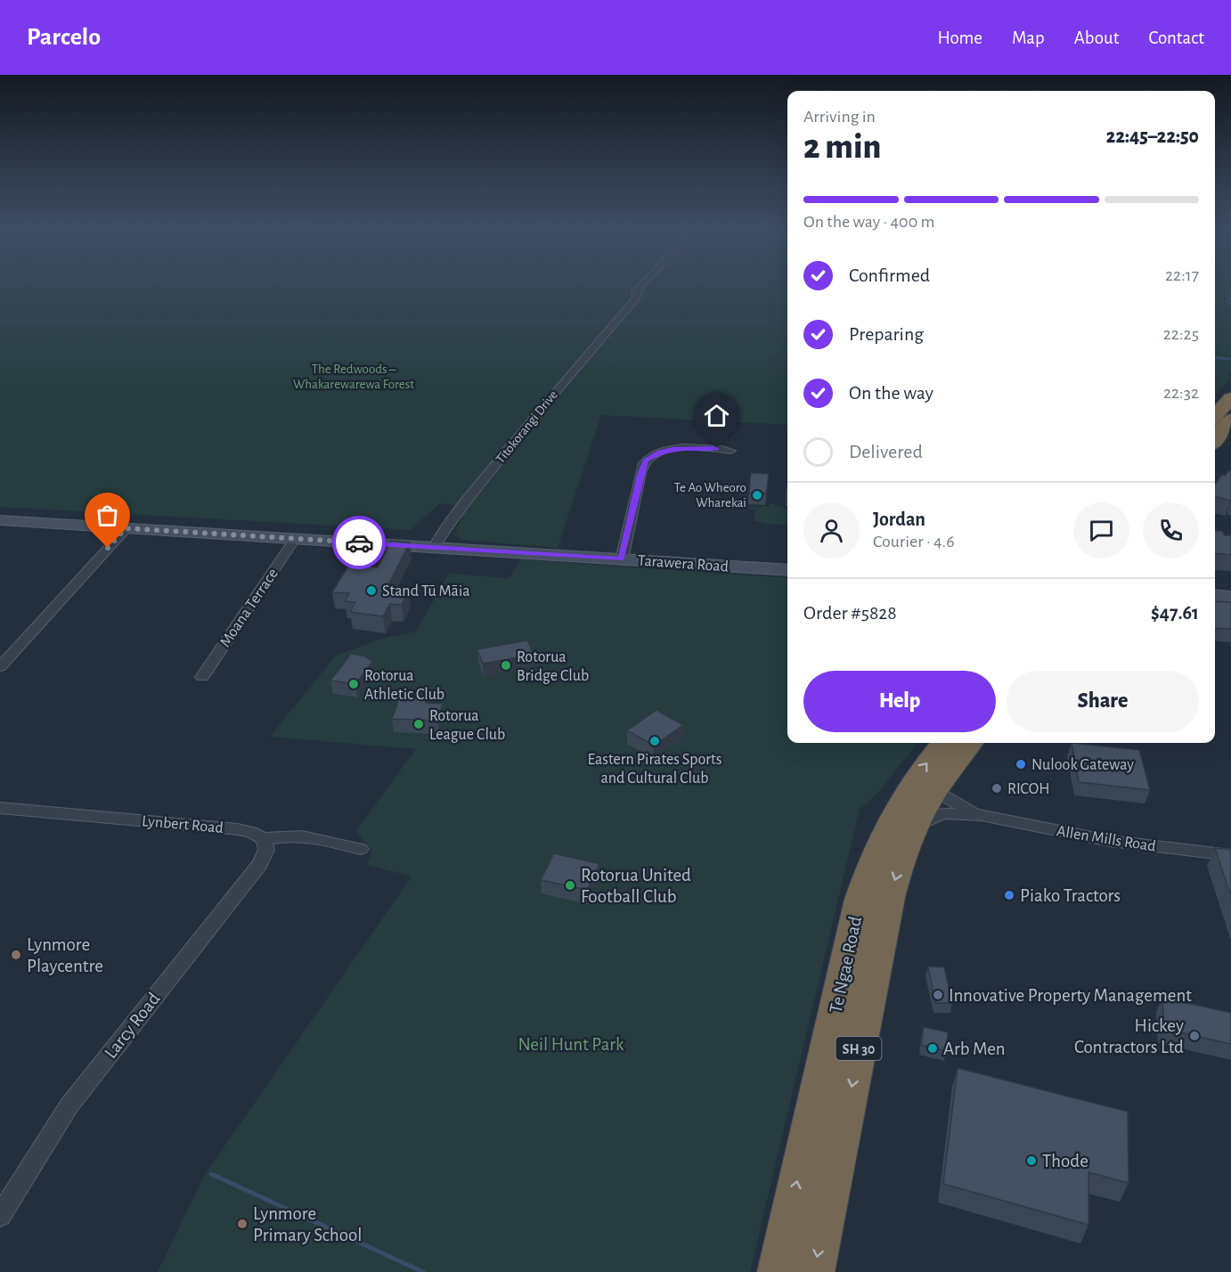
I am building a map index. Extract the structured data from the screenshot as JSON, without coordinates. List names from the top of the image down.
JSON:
{
  "streets": {
    "highway": ["Te Ngae Road", "SH 30"],
    "main road": ["Tarawera Road"],
    "street": [
      "Tītokorangi Drive",
      "Moana Terrace",
      "Lynbert Road",
      "Allen Mills Road",
      "Larcy Road"
    ]
  },
  "crossings": [
    ["Tītokorangi Drive", "Tarawera Road"],
    ["Tarawera Road", "Moana Terrace"],
    ["Lynbert Road", "Larcy Road"],
    ["Allen Mills Road", "Te Ngae Road"]
  ],
  "parks": ["The Redwoods – Whakarewarewa Forest", "Neil Hunt Park"],
  "places": [
    "Te Ao Wheoro Wharekai",
    "Stand Tū Māia",
    "Rotorua Bridge Club",
    "Rotorua Athletic Club",
    "Rotorua League Club",
    "Eastern Pirates Sports and Cultural Club",
    "Nulook Gateway",
    "RICOH",
    "Rotorua United Football Club",
    "Piako Tractors",
    "Lynmore Playcentre",
    "Innovative Property Management",
    "Hickey Contractors Ltd",
    "Arb Men",
    "Thode",
    "Lynmore Primary School"
  ],
  "page": {
    "header": "Parcelo",
    "nav": [
      "Home",
      "Map",
      "About",
      "Contact"
    ],
    "heading": ["2 min", "Arriving in", "22:45–22:50"],
    "panel": [
      "Jordan",
      "Courier · 4.6",
      "Order #5828",
      "$47.61"
    ],
    "bar": "On the way · 400 m",
    "list": [
      ["Confirmed", "22:17"],
      ["Preparing", "22:25"],
      ["On the way", "22:32"],
      "Delivered"
    ],
    "buttons": ["Help", "Share"]
  }
}
